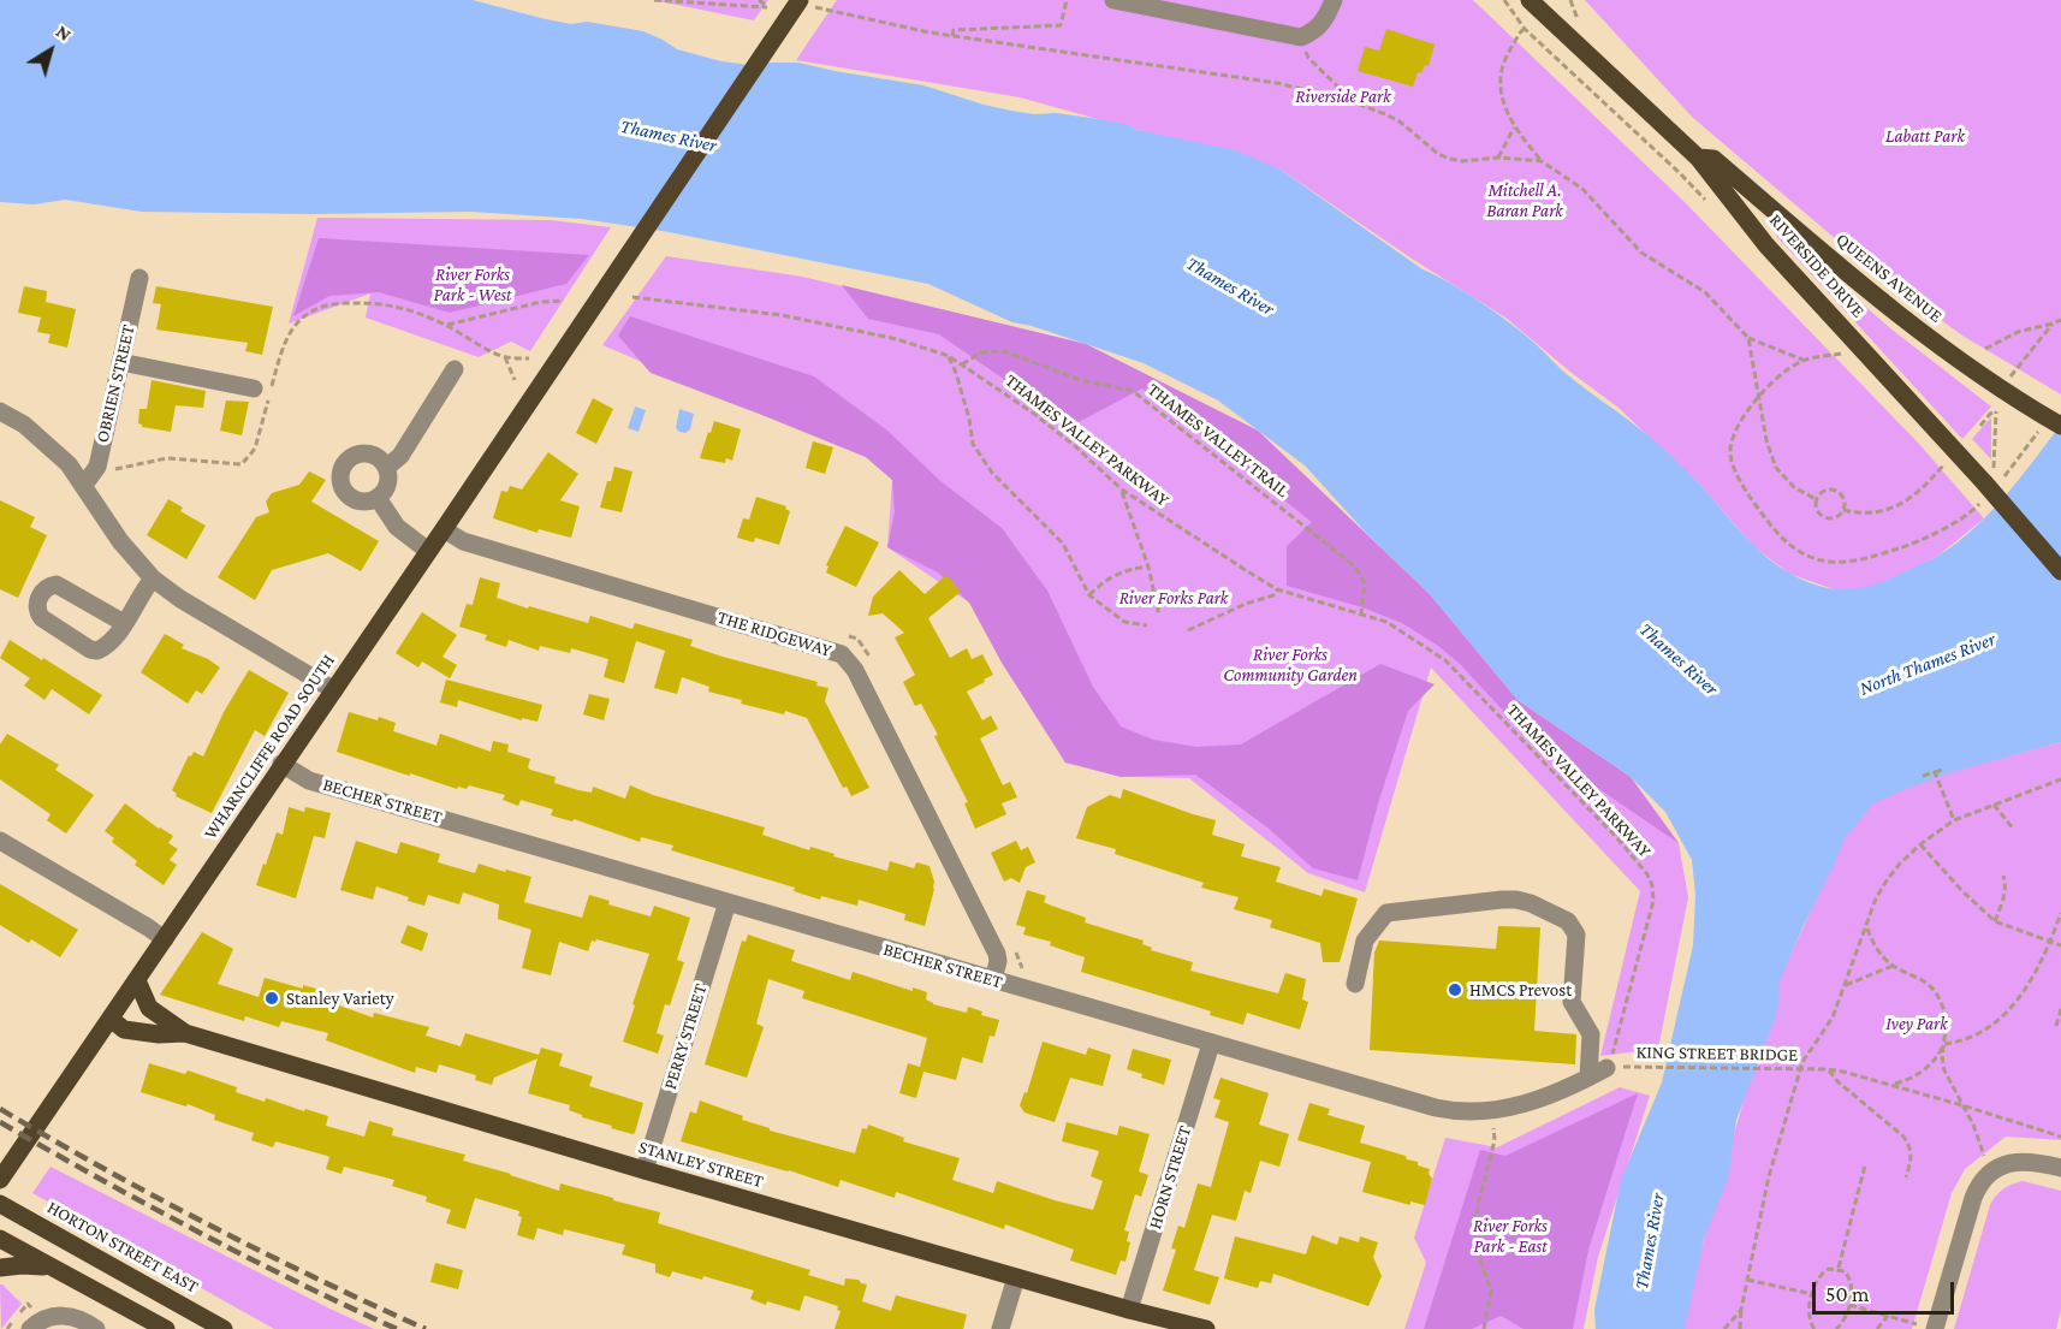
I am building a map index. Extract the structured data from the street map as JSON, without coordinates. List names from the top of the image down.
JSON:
{
  "streets": {
    "main road": [
      "RIVERSIDE DRIVE",
      "QUEENS AVENUE",
      "WHARNCLIFFE ROAD SOUTH",
      "STANLEY STREET",
      "HORTON STREET EAST"
    ],
    "street": [
      "OBRIEN STREET",
      "THE RIDGEWAY",
      "BECHER STREET",
      "PERRY STREET",
      "HORN STREET"
    ],
    "path": ["THAMES VALLEY PARKWAY", "THAMES VALLEY TRAIL", "KING STREET BRIDGE"]
  },
  "crossings": [
    ["RIVERSIDE DRIVE", "QUEENS AVENUE"],
    ["THAMES VALLEY PARKWAY", "THAMES VALLEY TRAIL"],
    ["THAMES VALLEY PARKWAY", "BECHER STREET"],
    ["THAMES VALLEY PARKWAY", "KING STREET BRIDGE"],
    ["THE RIDGEWAY", "WHARNCLIFFE ROAD SOUTH"],
    ["THE RIDGEWAY", "BECHER STREET"],
    ["WHARNCLIFFE ROAD SOUTH", "BECHER STREET"],
    ["WHARNCLIFFE ROAD SOUTH", "STANLEY STREET"],
    ["BECHER STREET", "PERRY STREET"],
    ["BECHER STREET", "KING STREET BRIDGE"],
    ["BECHER STREET", "HORN STREET"],
    ["PERRY STREET", "STANLEY STREET"],
    ["STANLEY STREET", "HORN STREET"]
  ],
  "water": ["Thames River", "North Thames River"],
  "parks": [
    "Riverside Park",
    "Labatt Park",
    "Mitchell A. Baran Park",
    "River Forks Park - West",
    "River Forks Park",
    "River Forks Community Garden",
    "Ivey Park",
    "River Forks Park - East"
  ],
  "places": ["HMCS Prevost", "Stanley Variety"],
  "scale_bar": "50 m",
  "north": "top right"
}
